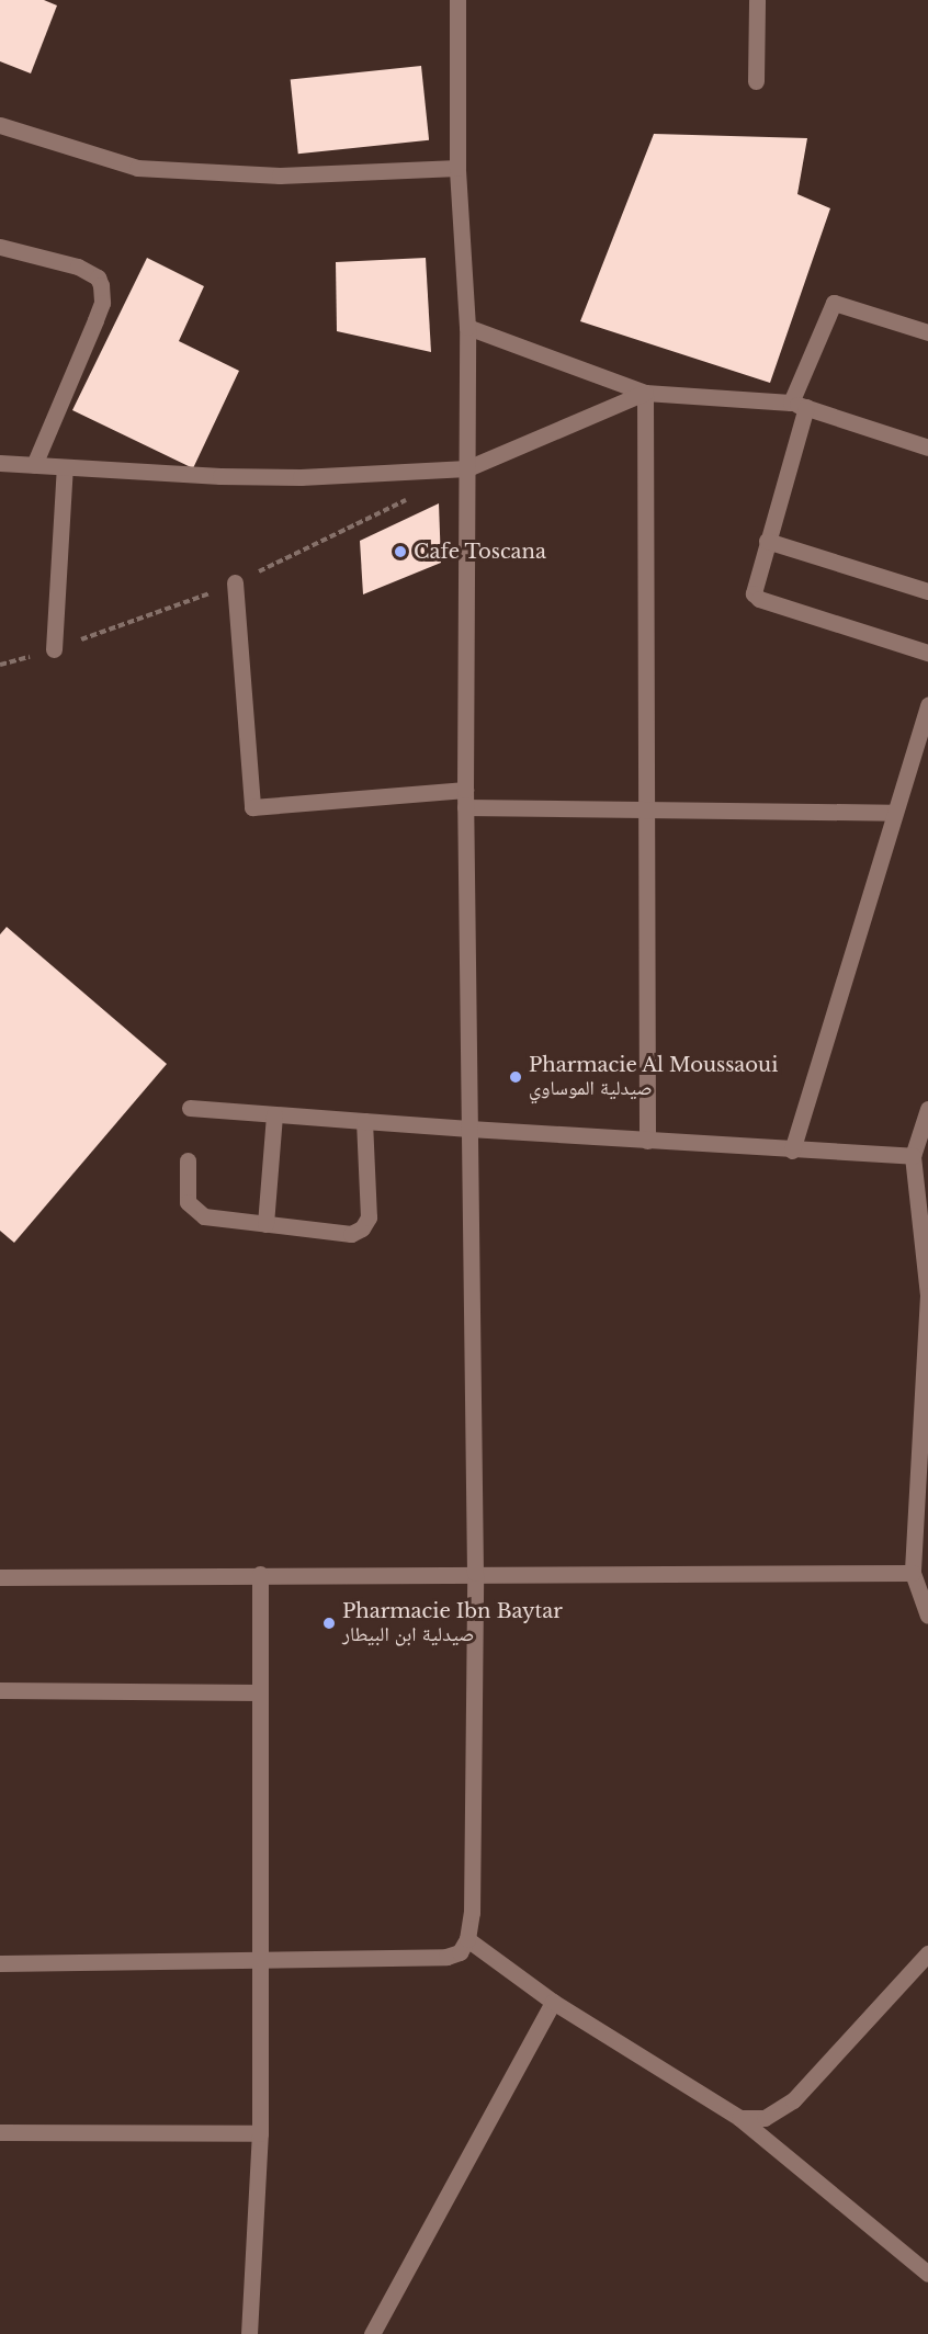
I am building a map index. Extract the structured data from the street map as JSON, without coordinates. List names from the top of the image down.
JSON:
{
  "places": ["Cafe Toscana", "Pharmacie Al Moussaoui صيدلية الموساوي", "Pharmacie Ibn Baytar صيدلية ابن البيطار"]
}
